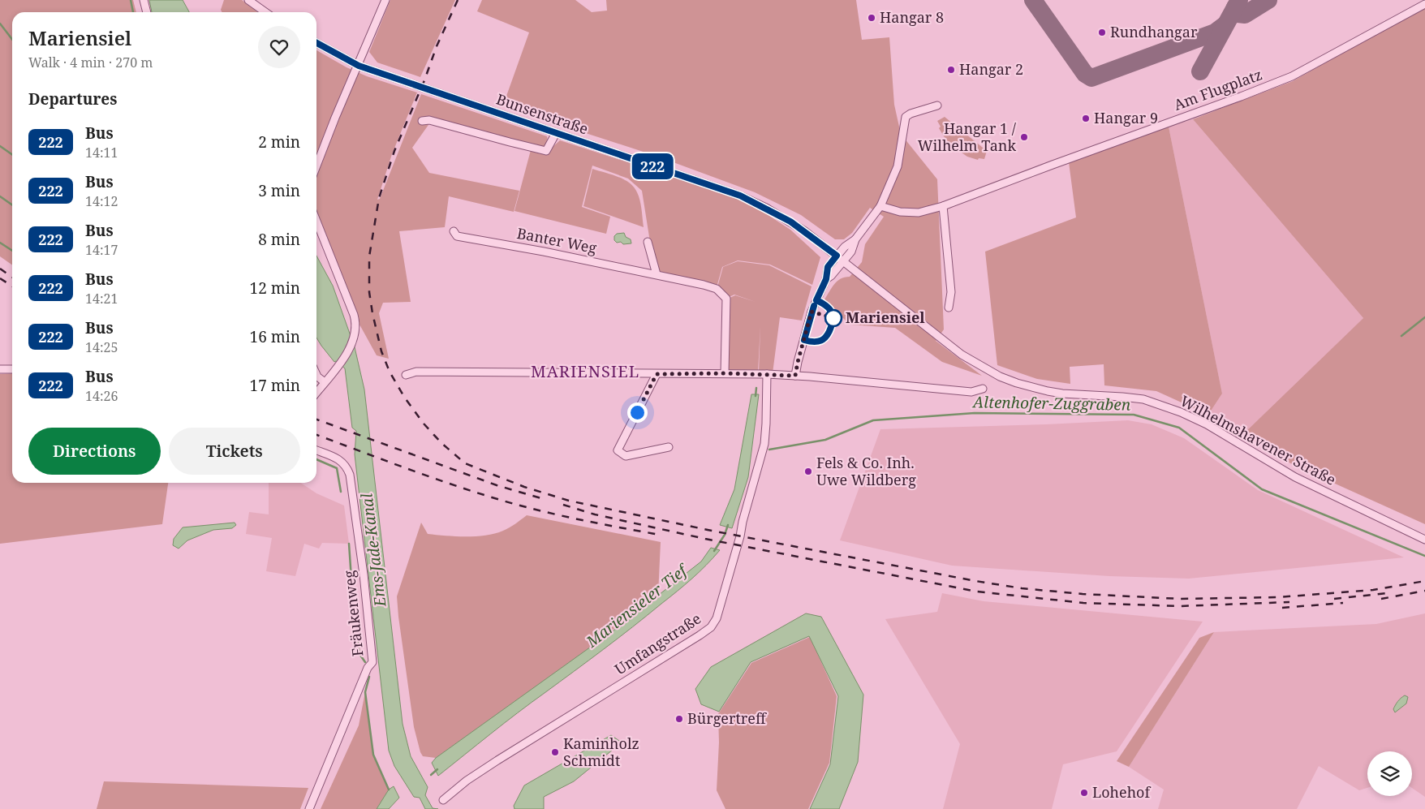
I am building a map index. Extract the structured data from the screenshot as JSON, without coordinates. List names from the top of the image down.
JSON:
{
  "streets": {
    "street": [
      "Am Flugplatz",
      "Bunsenstraße",
      "Banter Weg",
      "Wilhelmshavener Straße",
      "Fräukenweg",
      "Umfangstraße"
    ]
  },
  "crossings": [
    ["Bunsenstraße", "Wilhelmshavener Straße"]
  ],
  "districts": ["MARIENSIEL"],
  "water": ["Altenhofer-Zuggraben", "Ems-Jade-Kanal", "Mariensieler Tief"],
  "places": [
    "Hangar 8",
    "Rundhangar",
    "Hangar 2",
    "Hangar 9",
    "Hangar 1 / Wilhelm Tank",
    "Mariensiel",
    "Fels & Co. Inh. Uwe Wildberg",
    "Bürgertreff",
    "Kaminholz Schmidt",
    "Lohehof"
  ],
  "lines": ["bus line 222"],
  "page": {
    "on_map": "222",
    "heading": [
      ["Mariensiel", "Walk · 4 min · 270 m"],
      "Departures"
    ],
    "list": [
      {
        "mark": "222",
        "name": "Bus",
        "note": "14:11",
        "value": "2 min"
      },
      {
        "mark": "222",
        "name": "Bus",
        "note": "14:12",
        "value": "3 min"
      },
      {
        "mark": "222",
        "name": "Bus",
        "note": "14:17",
        "value": "8 min"
      },
      {
        "mark": "222",
        "name": "Bus",
        "note": "14:21",
        "value": "12 min"
      },
      {
        "mark": "222",
        "name": "Bus",
        "note": "14:25",
        "value": "16 min"
      },
      {
        "mark": "222",
        "name": "Bus",
        "note": "14:26",
        "value": "17 min"
      }
    ],
    "buttons": ["Directions", "Tickets"]
  }
}
